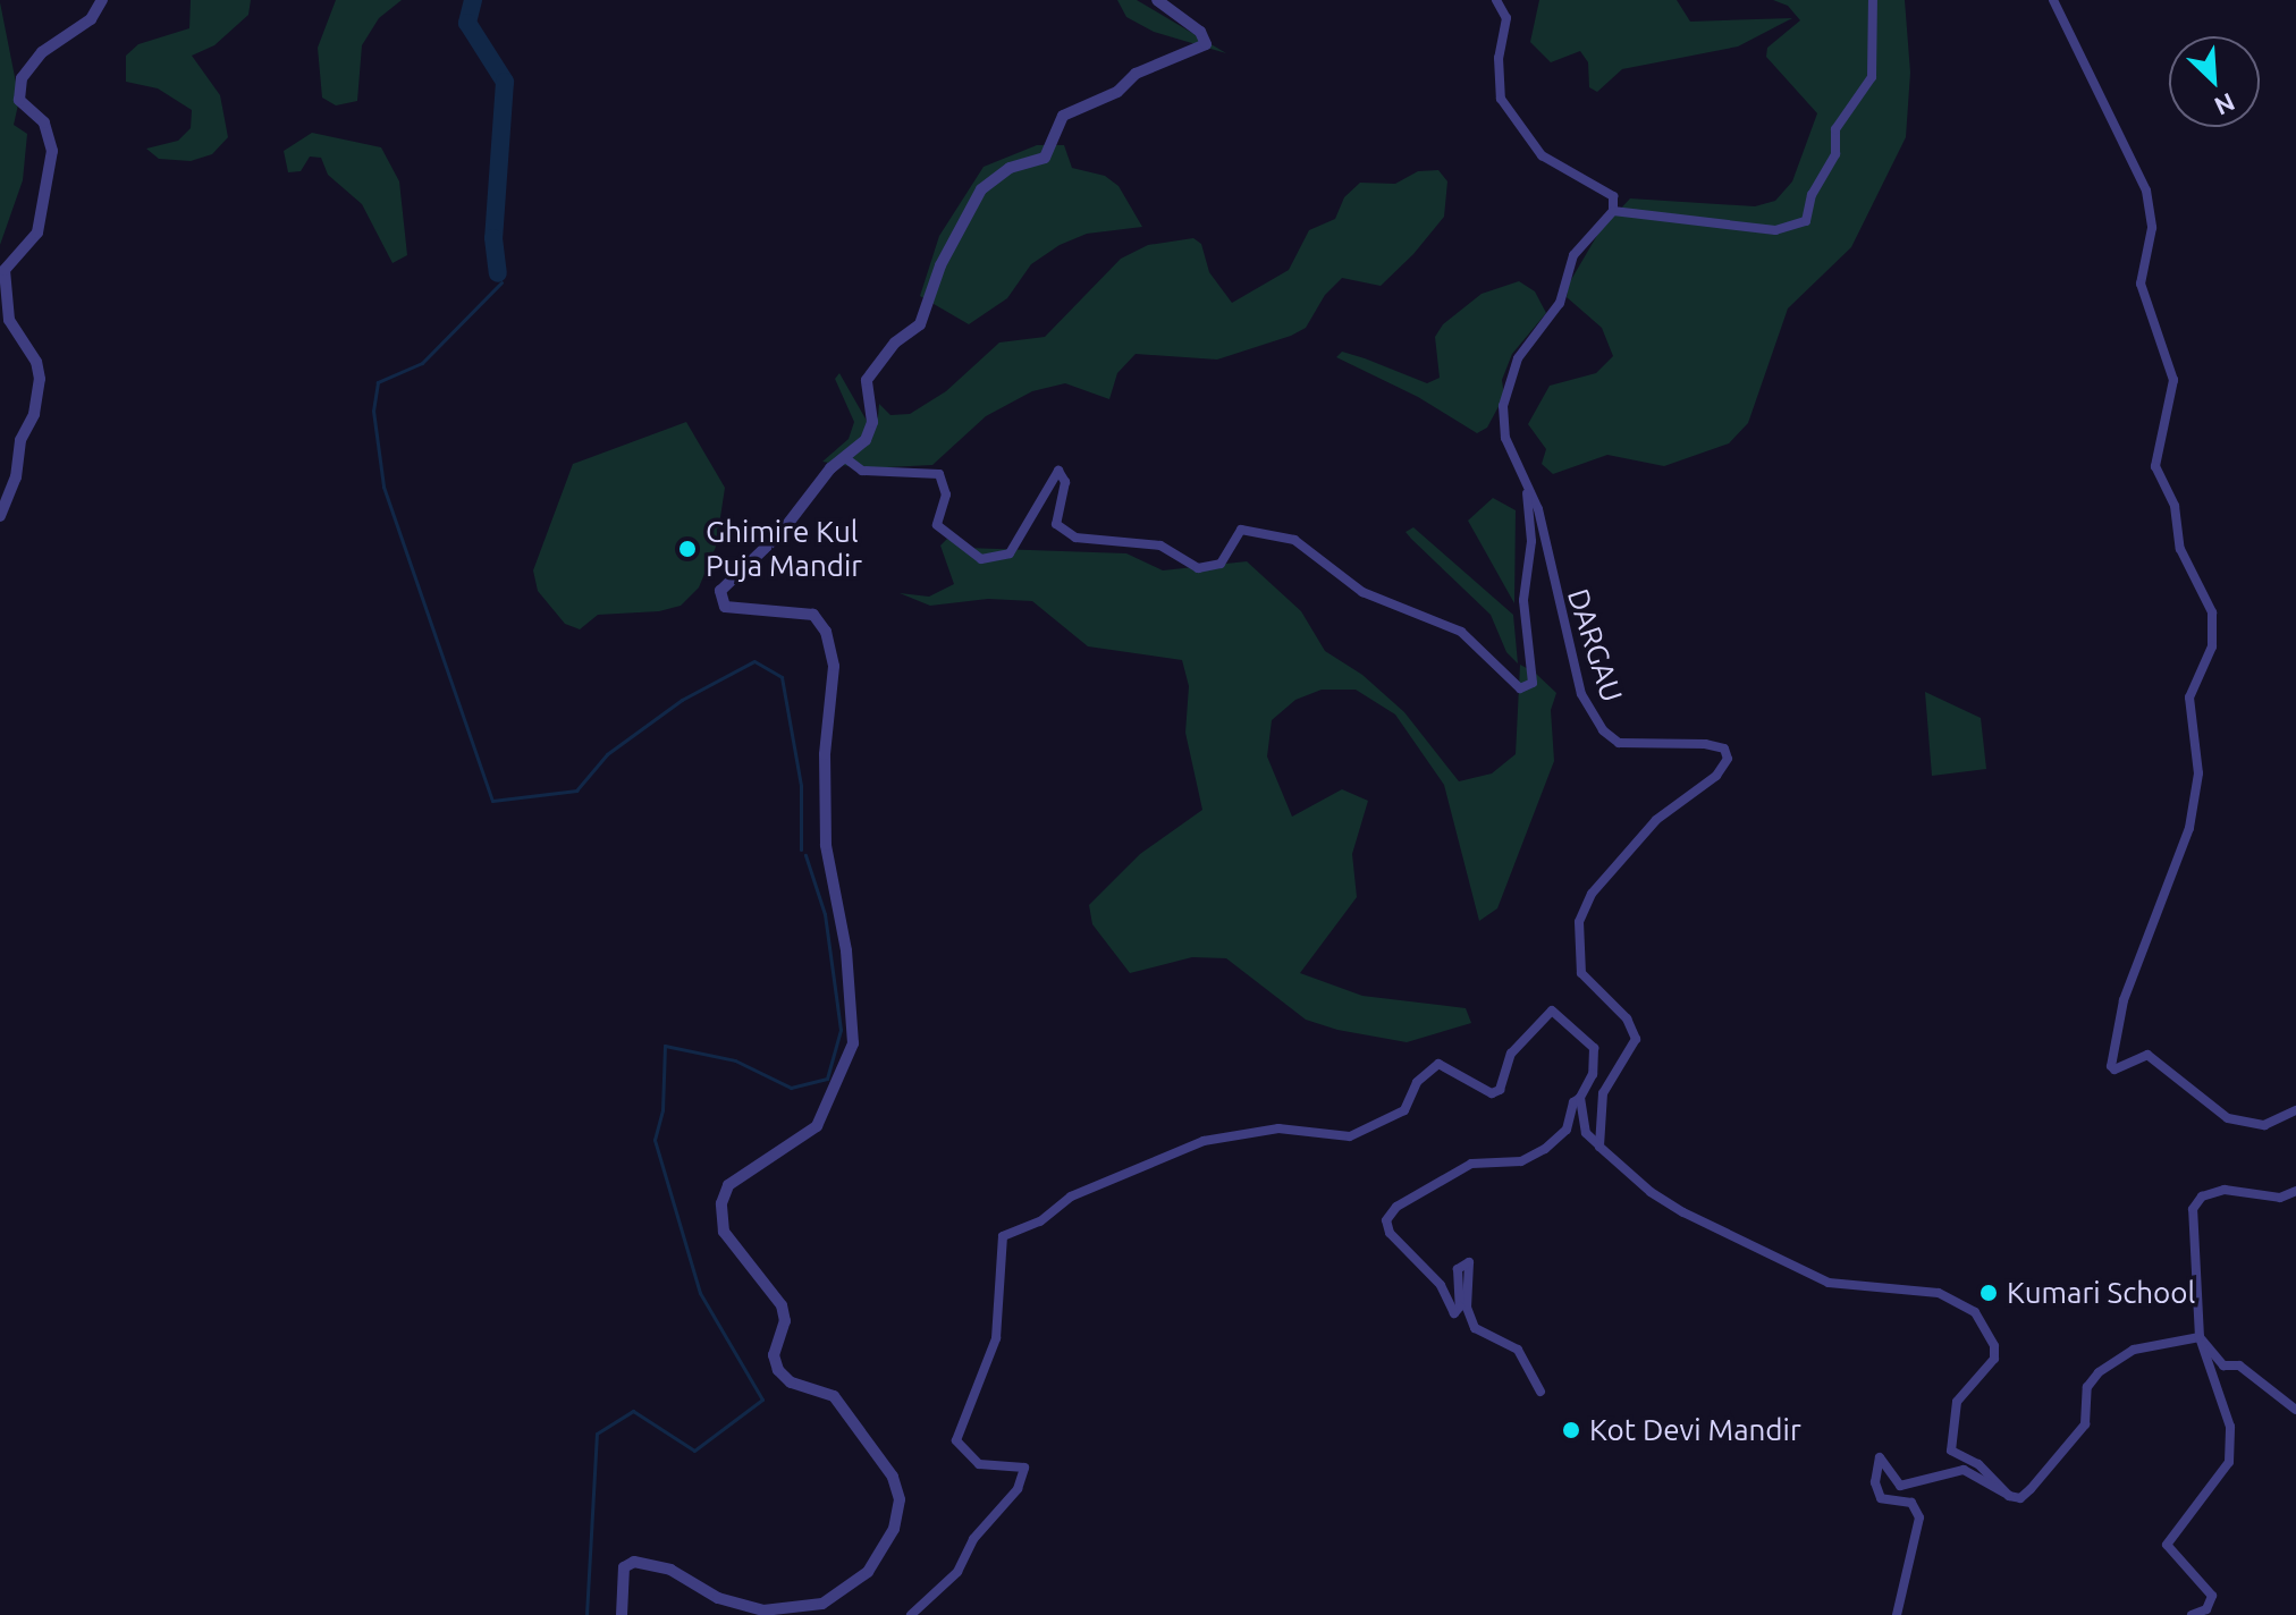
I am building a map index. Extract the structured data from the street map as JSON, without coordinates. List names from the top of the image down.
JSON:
{
  "streets": {
    "street": ["DARGAU"]
  },
  "places": ["Ghimire Kul Puja Mandir", "Kumari School", "Kot Devi Mandir"],
  "north": "bottom right"
}
